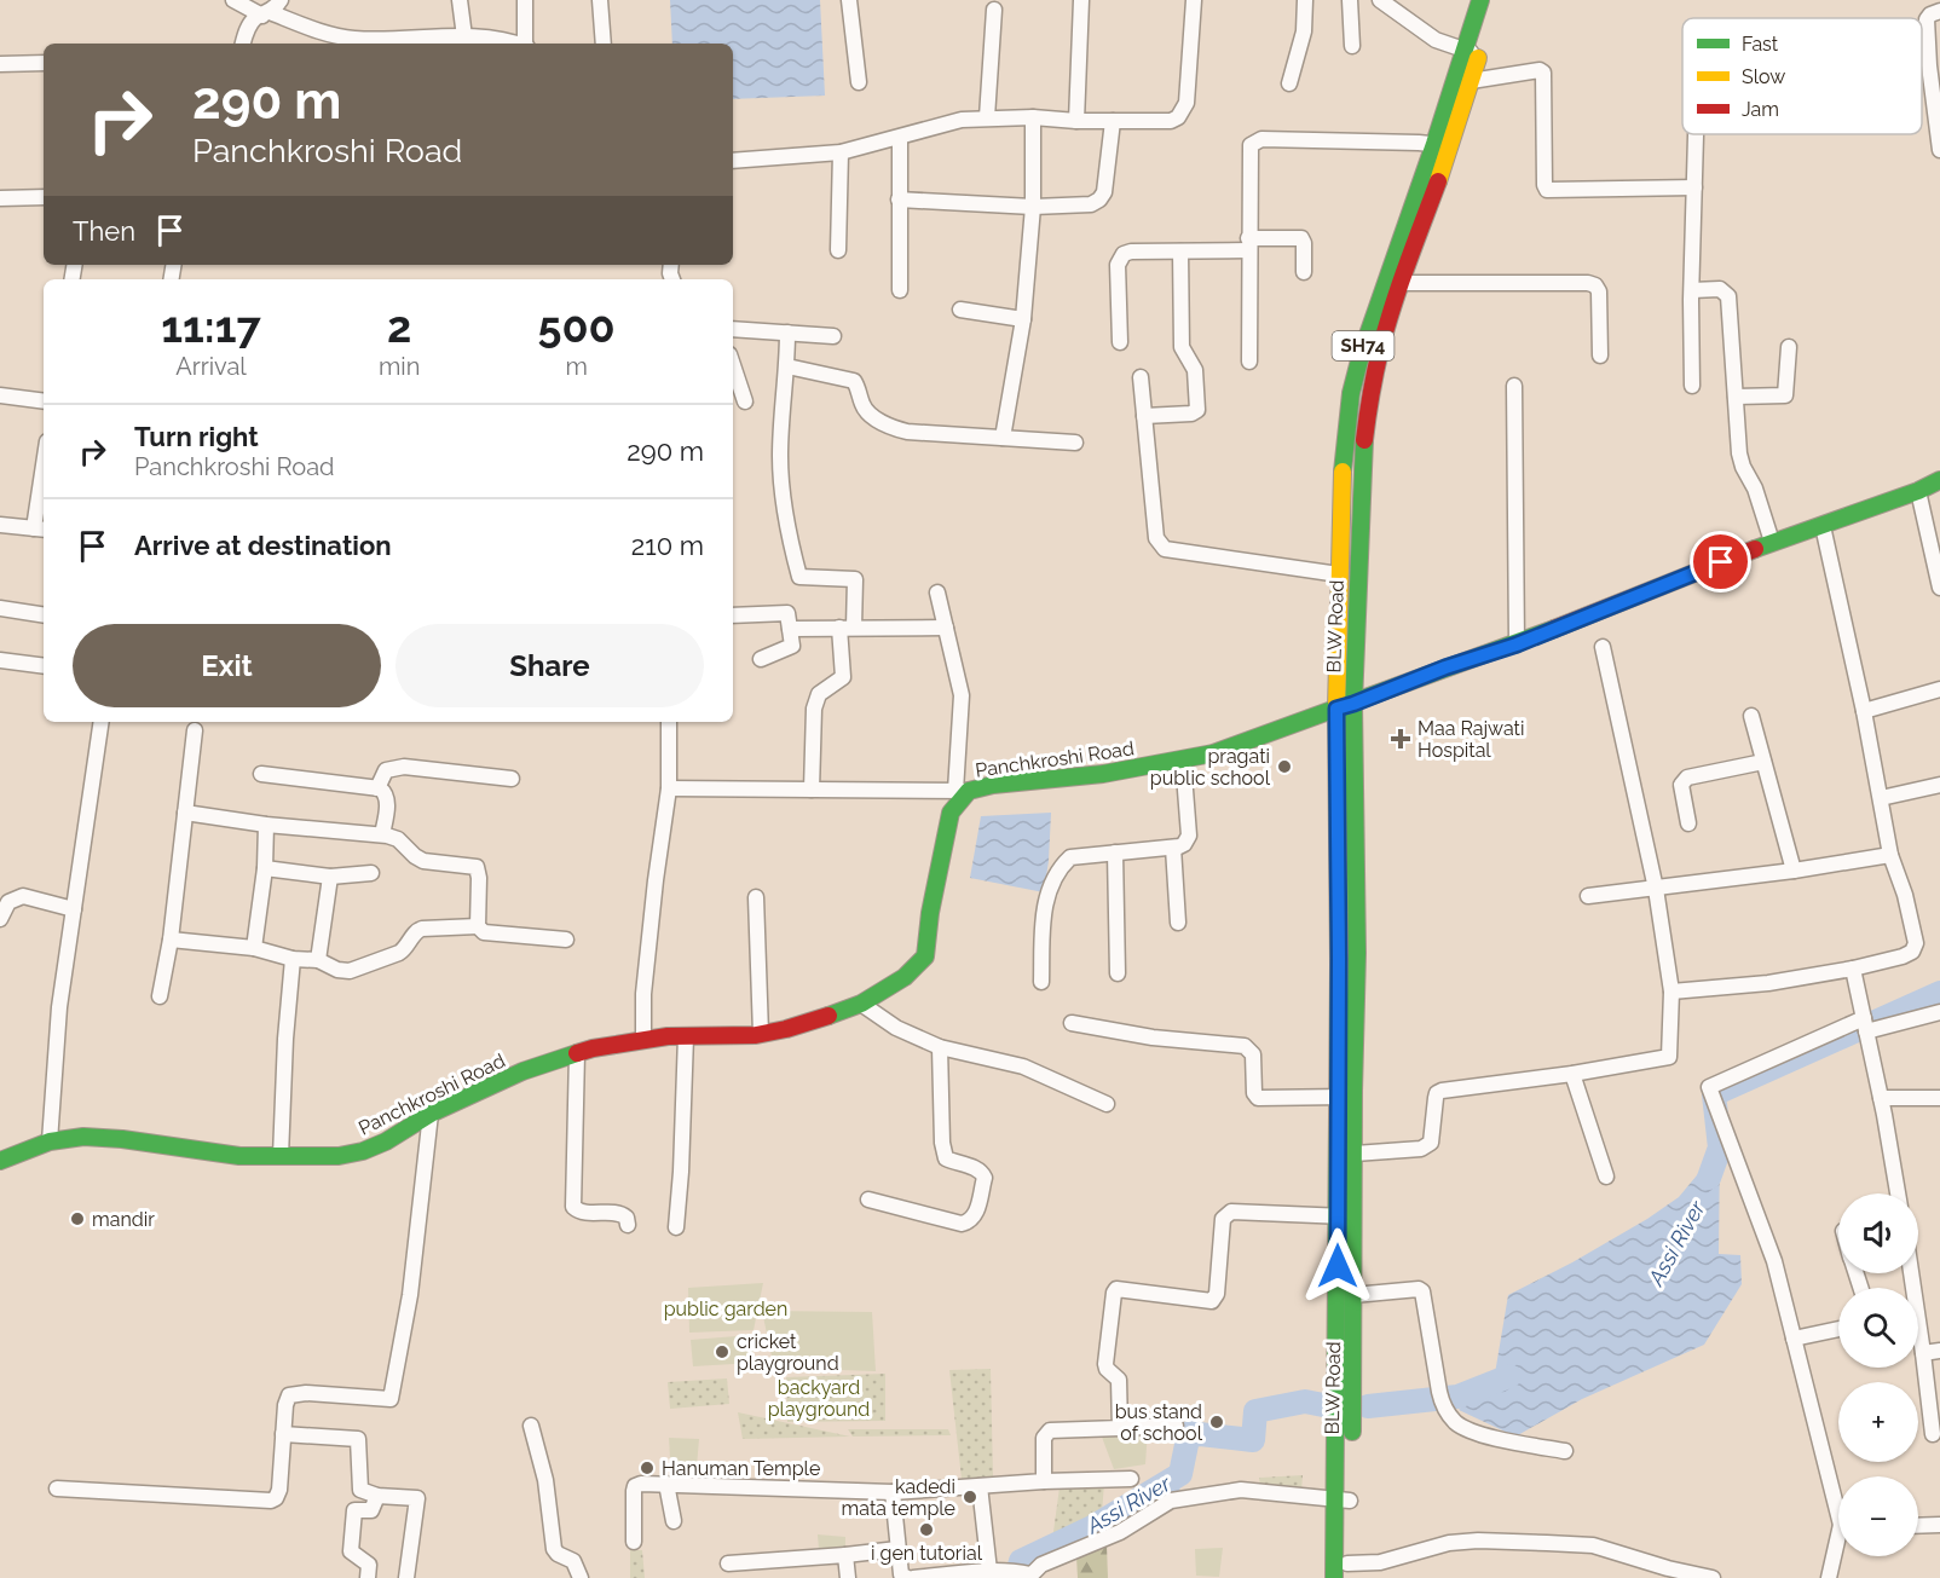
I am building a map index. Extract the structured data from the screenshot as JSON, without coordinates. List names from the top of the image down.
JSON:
{
  "streets": {
    "main road": ["SH74", "BLW Road", "Panchkroshi Road"]
  },
  "crossings": [
    ["SH74", "BLW Road"],
    ["SH74", "Panchkroshi Road"],
    ["BLW Road", "Panchkroshi Road"]
  ],
  "water": ["Assi River"],
  "parks": ["public garden", "backyard playground"],
  "places": {
    "health": ["Maa Rajwati Hospital"],
    "other": [
      "pragati public school",
      "mandir",
      "cricket playground",
      "bus stand of school",
      "Hanuman Temple",
      "kadedi mata temple",
      "i gen tutorial"
    ]
  },
  "legend": ["Fast", "Slow", "Jam"],
  "page": {
    "turn": ["290 m", "Panchkroshi Road"],
    "then": "Then",
    "eta": [
      "11:17",
      "Arrival",
      "2",
      "min",
      "500",
      "m"
    ],
    "list": [
      {
        "name": "Turn right",
        "note": "Panchkroshi Road",
        "value": "290 m"
      },
      {
        "name": "Arrive at destination",
        "value": "210 m"
      }
    ],
    "buttons": ["Exit", "Share"],
    "map_buttons": ["+", "−"]
  }
}
